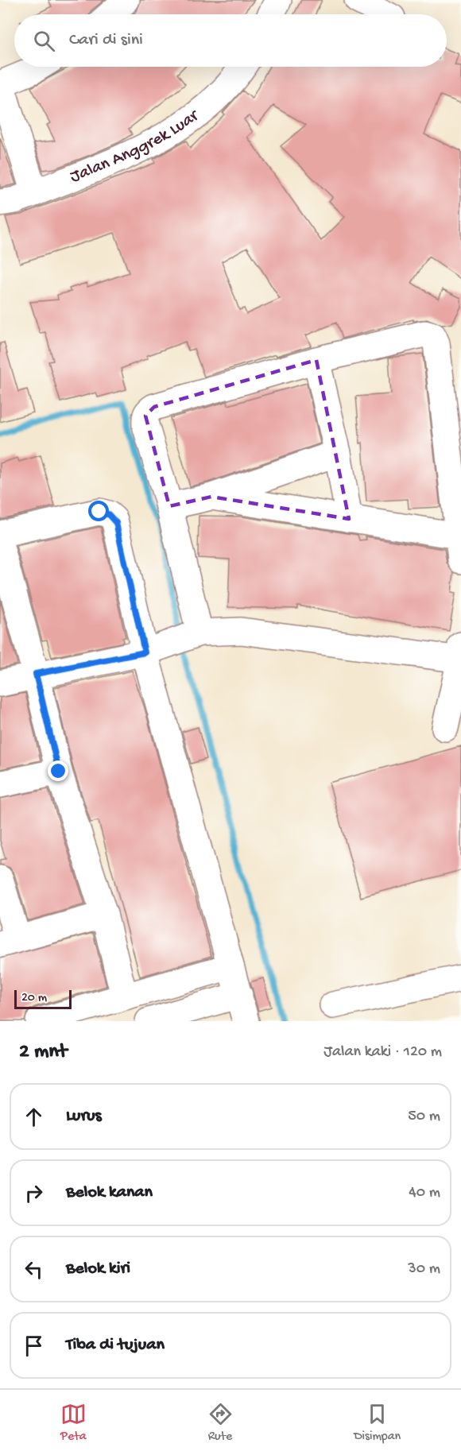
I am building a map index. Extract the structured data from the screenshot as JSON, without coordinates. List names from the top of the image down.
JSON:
{
  "streets": {
    "street": ["Jalan Anggrek Luar"]
  },
  "scale_bar": "20 m",
  "page": {
    "search": "Cari di sini",
    "scale": "20 m",
    "heading": ["2 mnt", "Jalan kaki · 120 m"],
    "list": [
      ["Lurus", "50 m"],
      ["Belok kanan", "40 m"],
      ["Belok kiri", "30 m"],
      "Tiba di tujuan"
    ],
    "nav": ["Peta", "Rute", "Disimpan"]
  }
}
